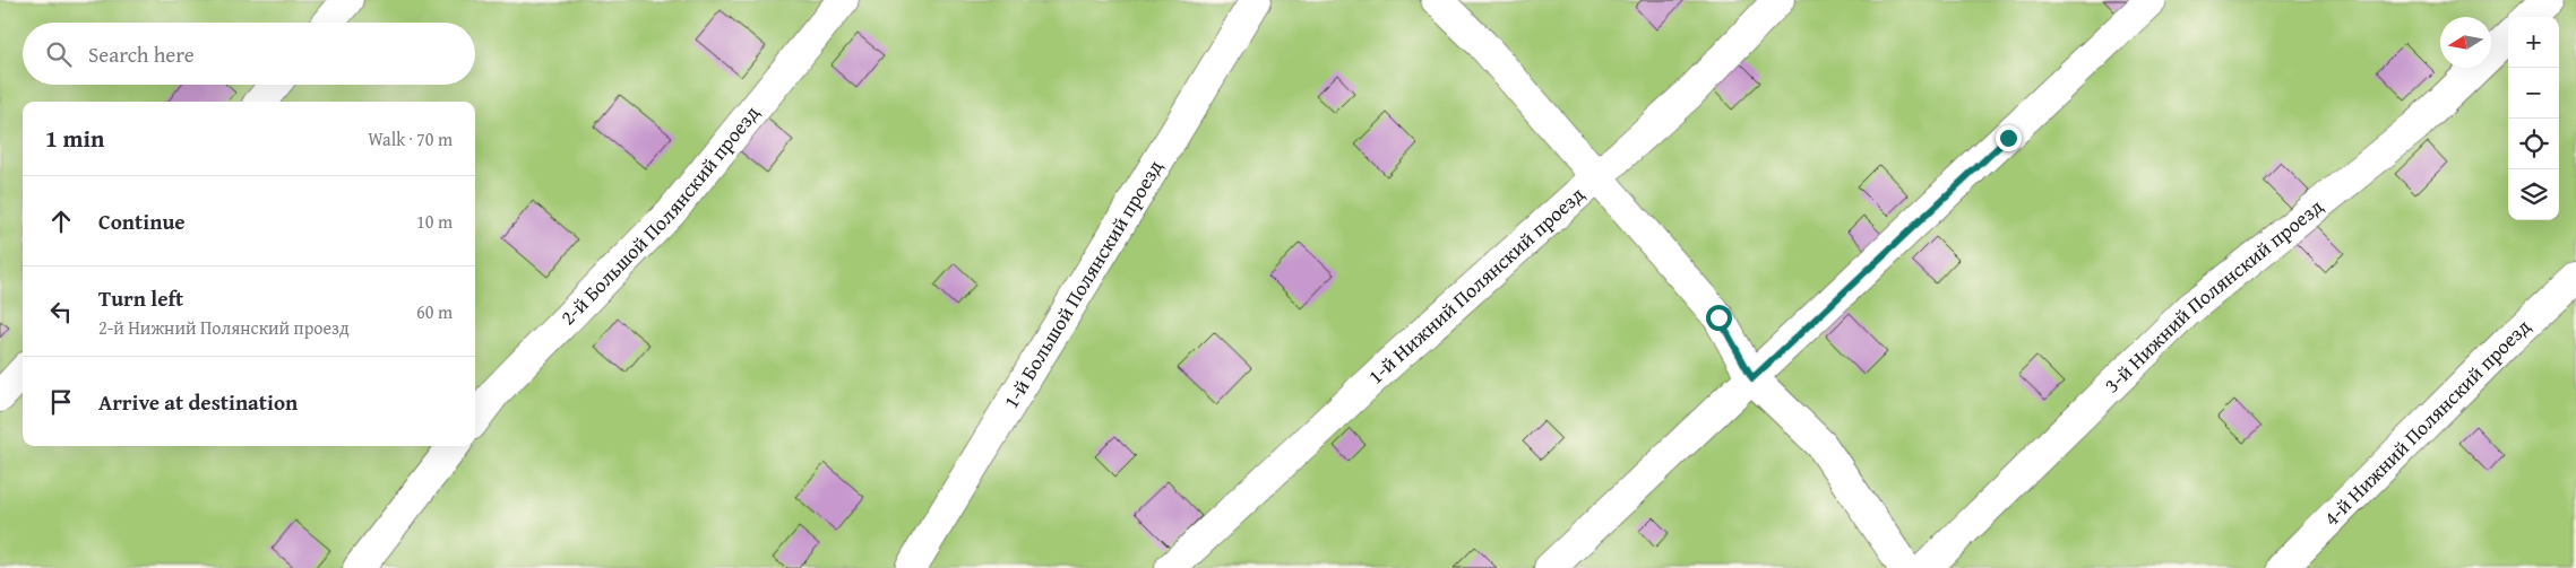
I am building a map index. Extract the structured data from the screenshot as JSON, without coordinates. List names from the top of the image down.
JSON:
{
  "streets": {
    "street": [
      "2-й Большой Полянский проезд",
      "1-й Большой Полянский проезд",
      "1-й Нижний Полянский проезд",
      "3-й Нижний Полянский проезд",
      "4-й Нижний Полянский проезд"
    ]
  },
  "north": "left",
  "page": {
    "map_buttons": ["+", "−"],
    "search": "Search here",
    "heading": ["1 min", "Walk · 70 m"],
    "list": [
      ["Continue", "10 m"],
      ["Turn left", "2-й Нижний Полянский проезд", "60 m"],
      "Arrive at destination"
    ]
  }
}
